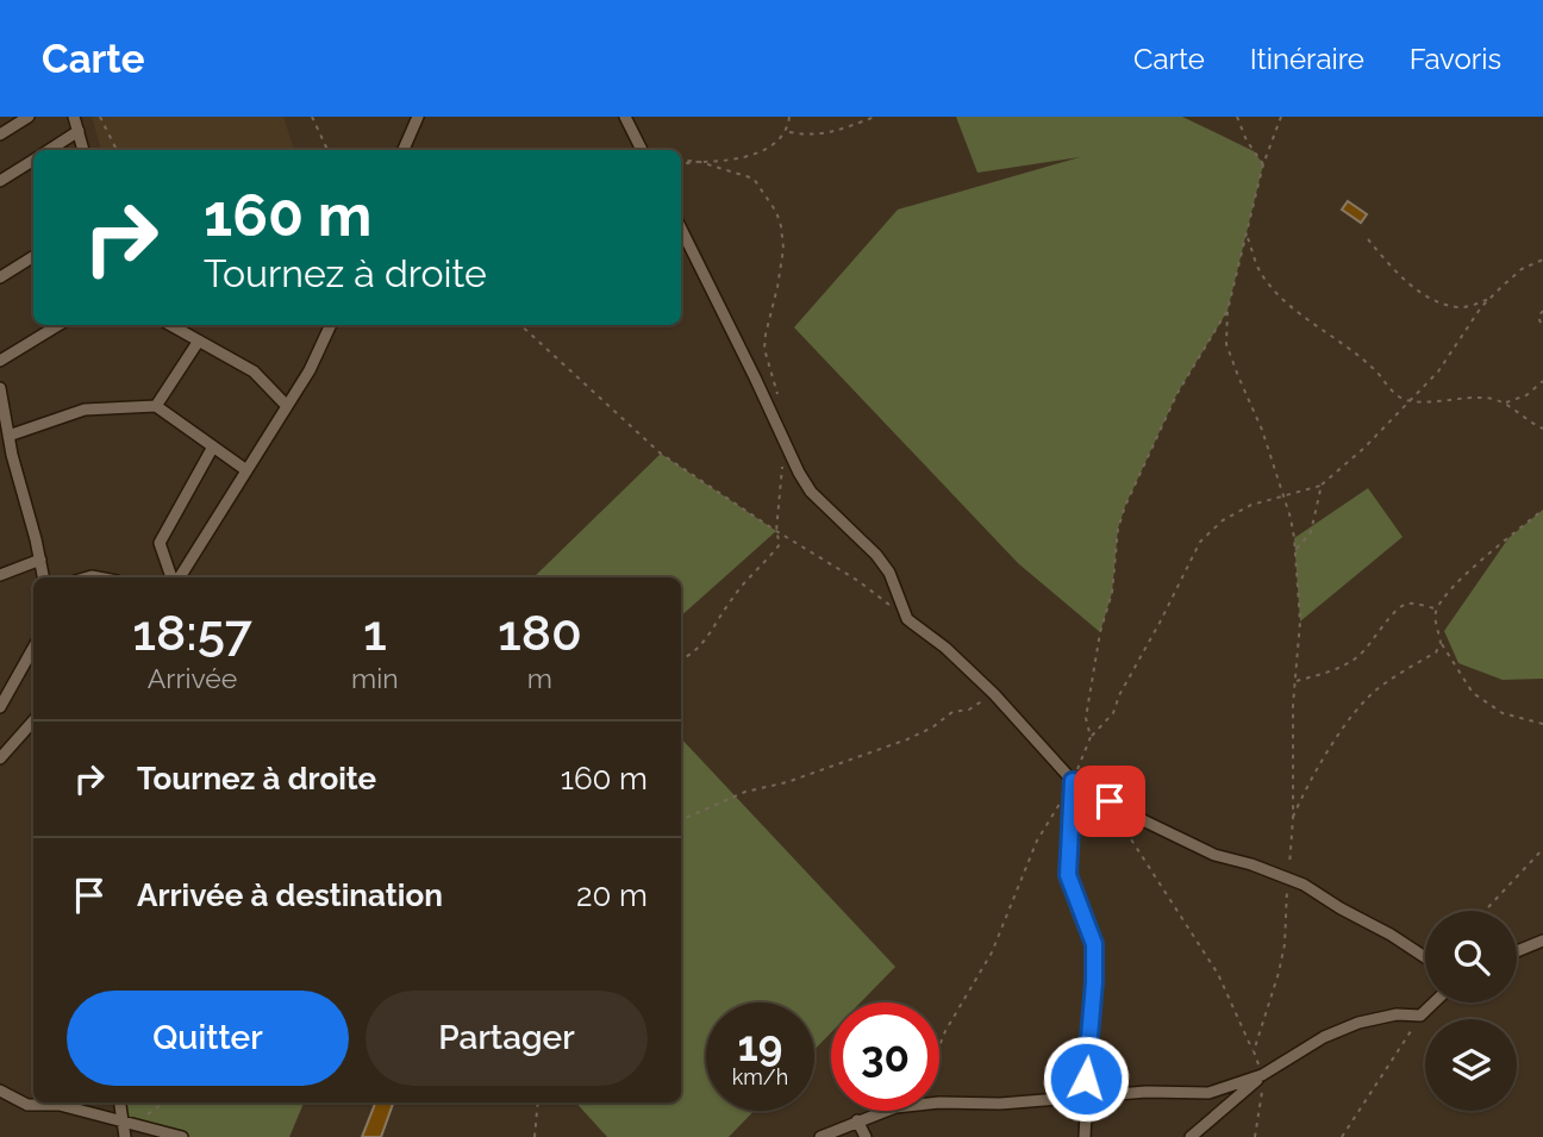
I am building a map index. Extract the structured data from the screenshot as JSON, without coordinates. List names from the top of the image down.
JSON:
{
  "page": {
    "header": "Carte",
    "nav": ["Carte", "Itinéraire", "Favoris"],
    "turn": ["160 m", "Tournez à droite"],
    "eta": [
      "18:57",
      "Arrivée",
      "1",
      "min",
      "180",
      "m"
    ],
    "list": [
      {
        "name": "Tournez à droite",
        "value": "160 m"
      },
      {
        "name": "Arrivée à destination",
        "value": "20 m"
      }
    ],
    "buttons": ["Quitter", "Partager"],
    "speed": "19 km/h",
    "limit": "30"
  }
}
